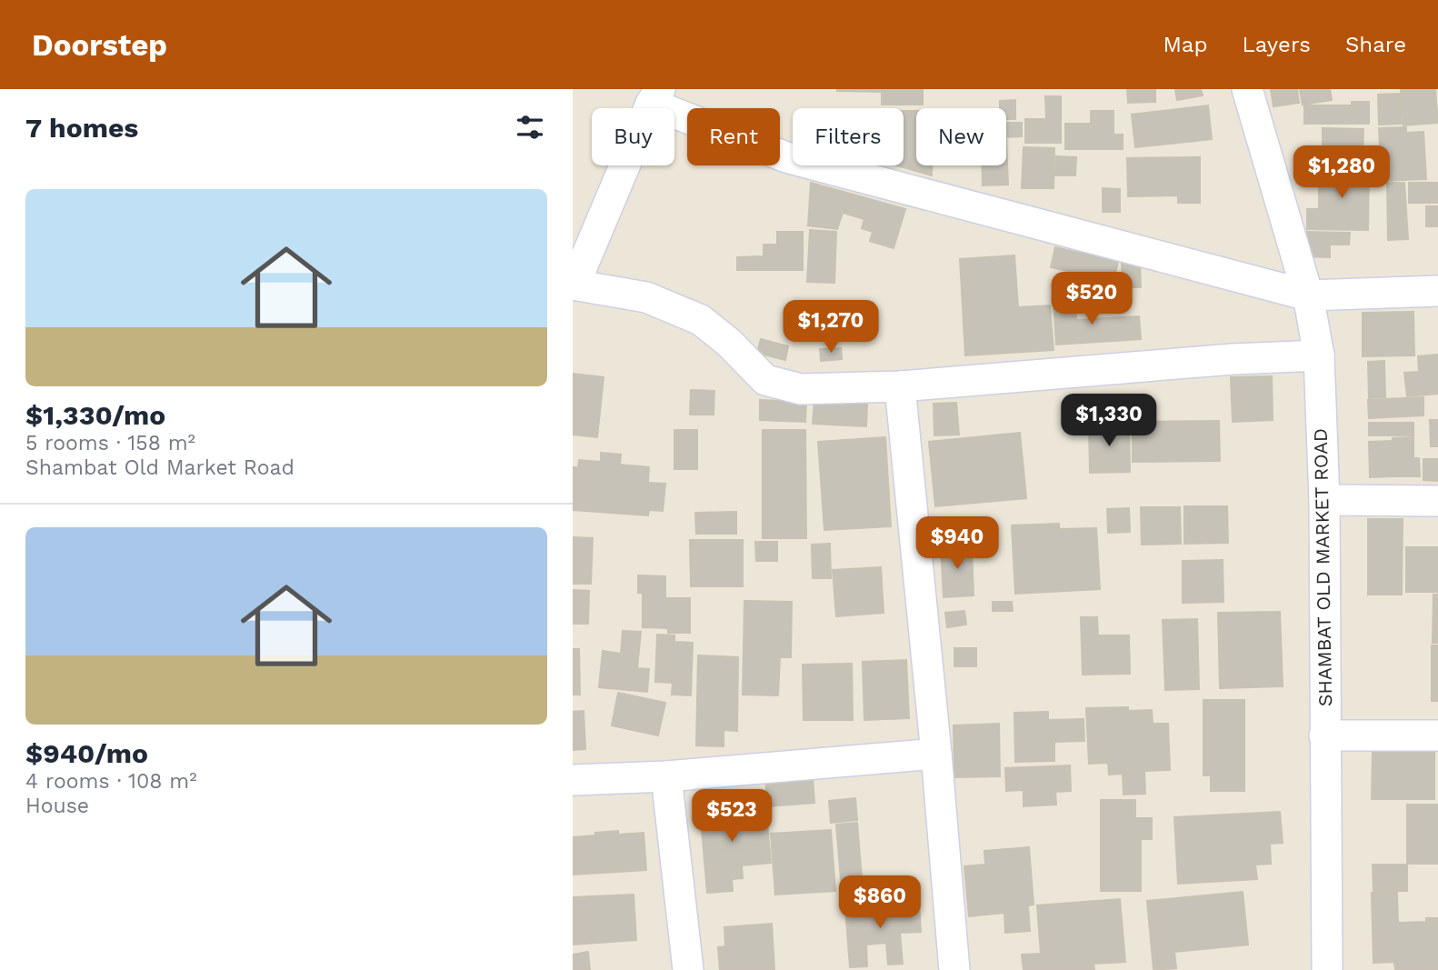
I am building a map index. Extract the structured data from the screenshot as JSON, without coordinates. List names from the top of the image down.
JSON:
{
  "streets": {
    "street": ["SHAMBAT OLD MARKET ROAD"]
  },
  "page": {
    "header": "Doorstep",
    "nav": ["Map", "Layers", "Share"],
    "heading": "7 homes",
    "chip": [
      "Buy",
      "Rent",
      "Filters",
      "New"
    ],
    "price": [
      "$1,280",
      "$520",
      "$1,270",
      "$1,330",
      "$940",
      "$523",
      "$860"
    ],
    "list": [
      {
        "name": "$1,330/mo",
        "note": "5 rooms · 158 m² · Shambat Old Market Road"
      },
      {
        "name": "$940/mo",
        "note": "4 rooms · 108 m² · House"
      }
    ]
  }
}
